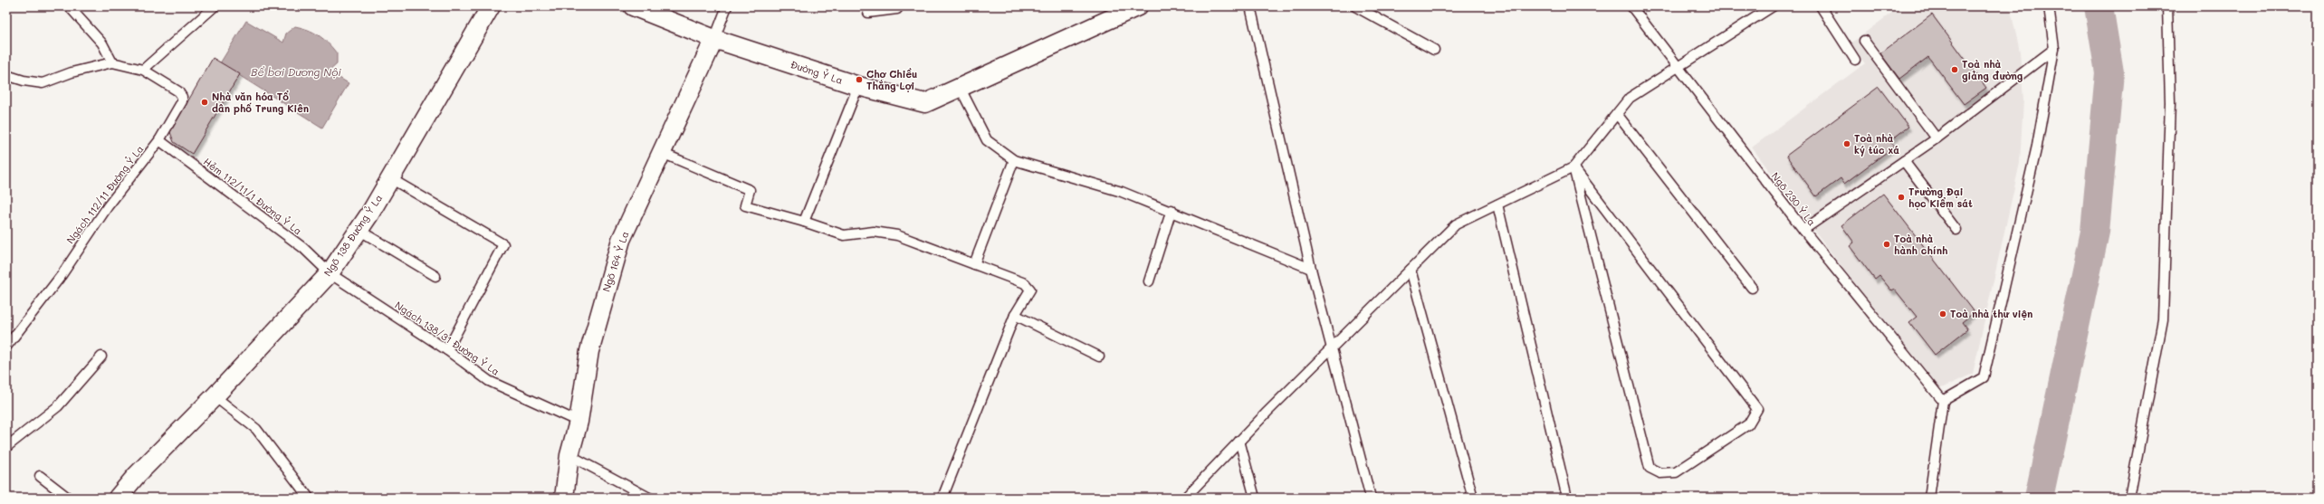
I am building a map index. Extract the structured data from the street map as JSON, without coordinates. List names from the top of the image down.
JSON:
{
  "streets": {
    "street": ["Đường Ỷ La", "Ngõ 138 Đường Ỷ La", "Ngõ 164 Ỷ La"],
    "lane": [
      "Ngách 112/11 Đường Ỷ La",
      "Hẻm 112/11/1 Đường Ỷ La",
      "Ngõ 230 Ỷ La",
      "Ngách 138/31 Đường Ỷ La"
    ]
  },
  "crossings": [
    ["Đường Ỷ La", "Ngõ 164 Ỷ La"],
    ["Ngách 112/11 Đường Ỷ La", "Hẻm 112/11/1 Đường Ỷ La"],
    ["Hẻm 112/11/1 Đường Ỷ La", "Ngõ 138 Đường Ỷ La"],
    ["Hẻm 112/11/1 Đường Ỷ La", "Ngách 138/31 Đường Ỷ La"],
    ["Ngõ 138 Đường Ỷ La", "Ngách 138/31 Đường Ỷ La"],
    ["Ngõ 164 Ỷ La", "Ngách 138/31 Đường Ỷ La"]
  ],
  "water": ["Bể bơi Dương Nội"],
  "places": [
    "Toà nhà giảng đường",
    "Chợ Chiều Thắng Lợi",
    "Nhà văn hóa Tổ dân phố Trung Kiên",
    "Toà nhà ký túc xá",
    "Trường Đại học Kiểm sát",
    "Toà nhà hành chính",
    "Toà nhà thư viện"
  ]
}
